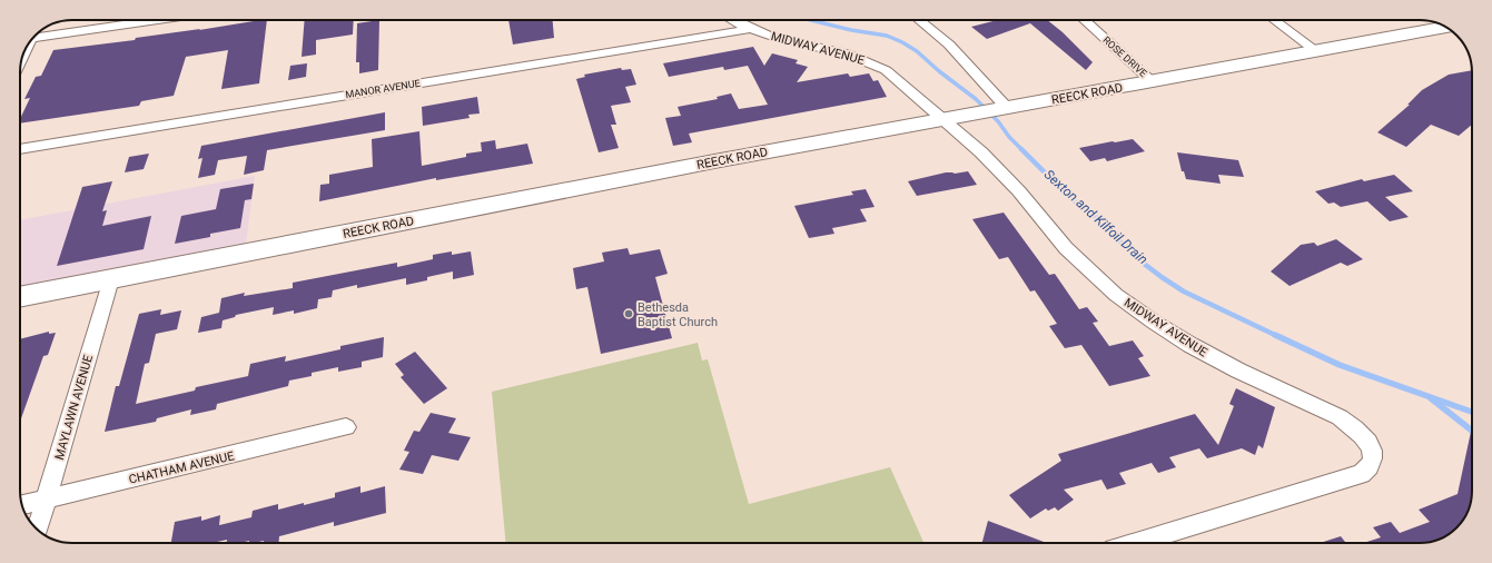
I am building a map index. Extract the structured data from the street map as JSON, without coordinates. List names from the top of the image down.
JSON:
{
  "streets": {
    "street": [
      "MIDWAY AVENUE",
      "ROSE DRIVE",
      "MANOR AVENUE",
      "REECK ROAD",
      "MAYLAWN AVENUE",
      "CHATHAM AVENUE"
    ]
  },
  "crossings": [
    ["MIDWAY AVENUE", "MANOR AVENUE"],
    ["MIDWAY AVENUE", "REECK ROAD"],
    ["ROSE DRIVE", "REECK ROAD"],
    ["REECK ROAD", "MAYLAWN AVENUE"],
    ["MAYLAWN AVENUE", "CHATHAM AVENUE"]
  ],
  "water": ["Sexton and Kilfoil Drain"],
  "places": ["Bethesda Baptist Church"]
}
